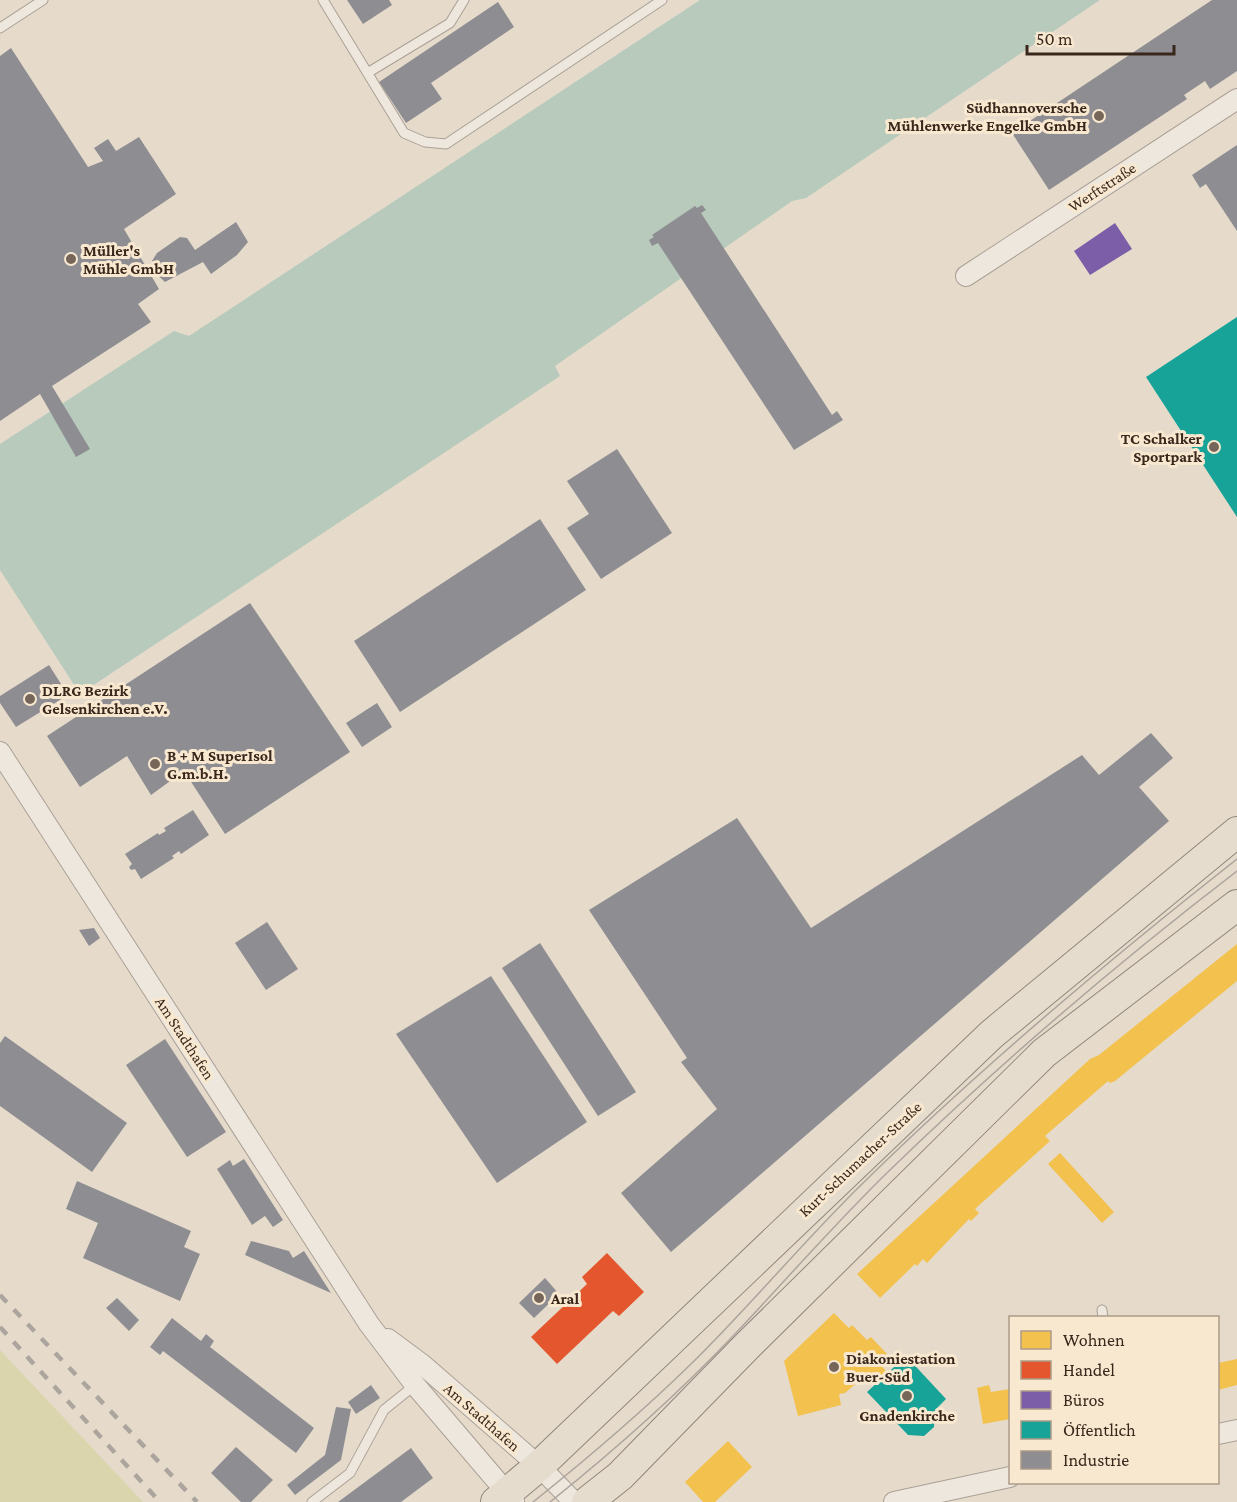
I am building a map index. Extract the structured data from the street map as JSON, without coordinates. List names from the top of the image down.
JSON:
{
  "streets": {
    "main road": ["Kurt-Schumacher-Straße"],
    "street": ["Werftstraße", "Am Stadthafen"]
  },
  "crossings": [
    ["Am Stadthafen", "Kurt-Schumacher-Straße"]
  ],
  "places": [
    "Südhannoversche Mühlenwerke Engelke GmbH",
    "Müller's Mühle GmbH",
    "TC Schalker Sportpark",
    "DLRG Bezirk Gelsenkirchen e.V.",
    "B + M SuperIsol G.m.b.H.",
    "Aral",
    "Diakoniestation Buer-Süd",
    "Gnadenkirche"
  ],
  "legend": [
    "Wohnen",
    "Handel",
    "Büros",
    "Öffentlich",
    "Industrie"
  ],
  "scale_bar": "50 m"
}
